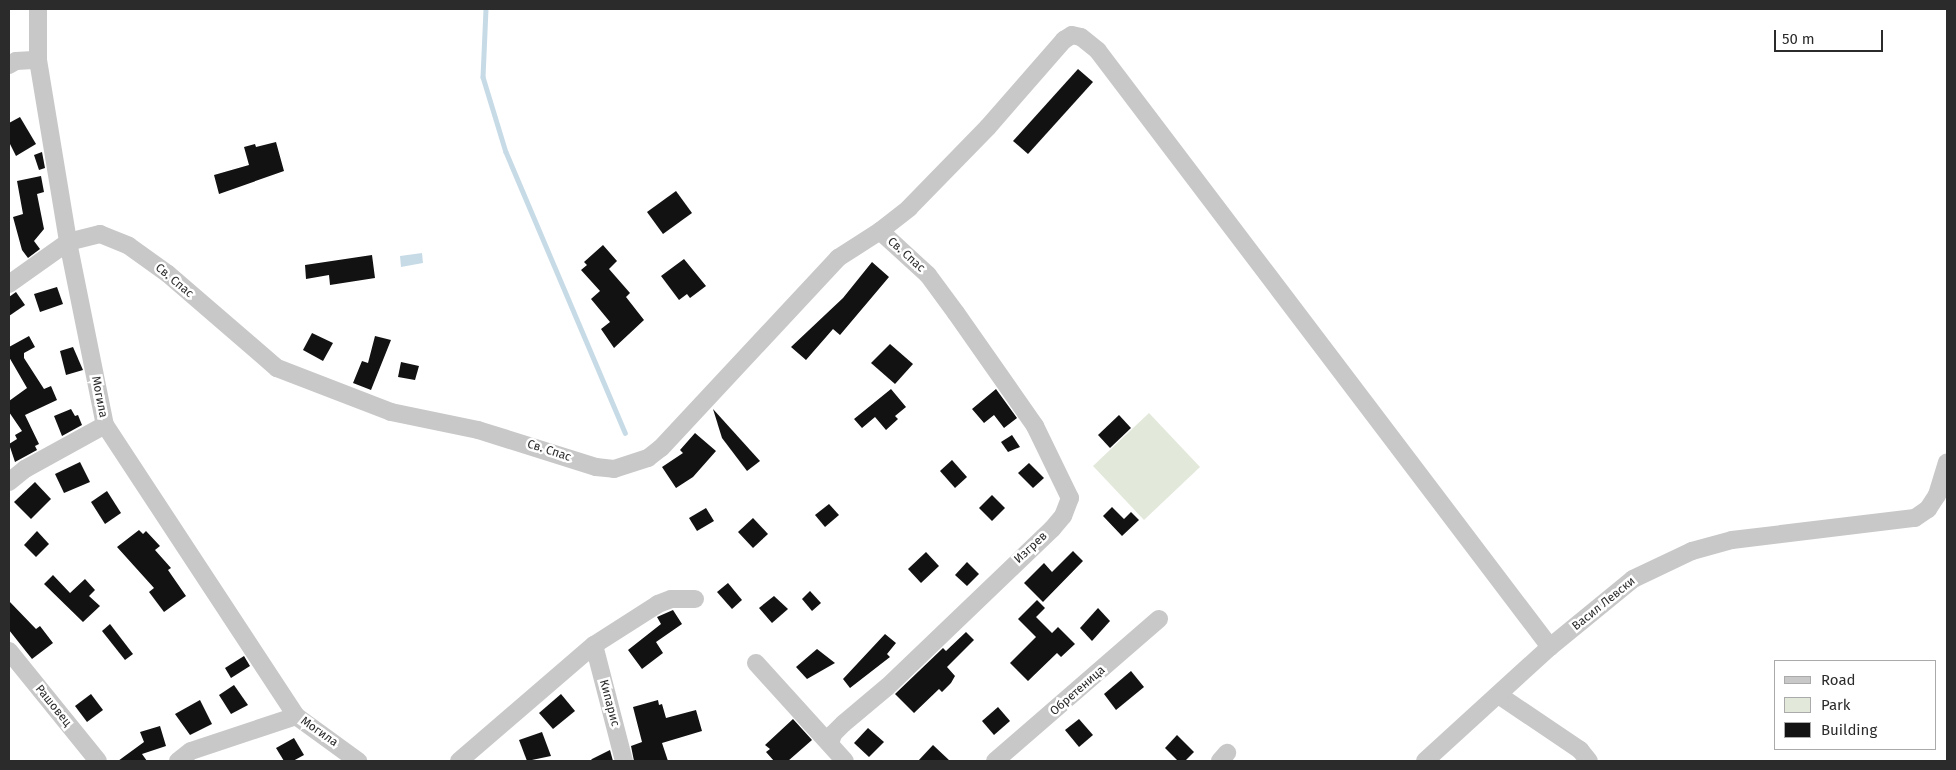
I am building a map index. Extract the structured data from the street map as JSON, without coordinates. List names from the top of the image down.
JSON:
{
  "streets": {
    "street": [
      "Св. Спас",
      "Могила",
      "Изгрев",
      "Васил Левски",
      "Обретеница",
      "Кипарис",
      "Рашовец"
    ]
  },
  "crossings": [
    ["Св. Спас", "Могила"],
    ["Св. Спас", "Изгрев"]
  ],
  "legend": ["Road", "Park", "Building"],
  "scale_bar": "50 m"
}
